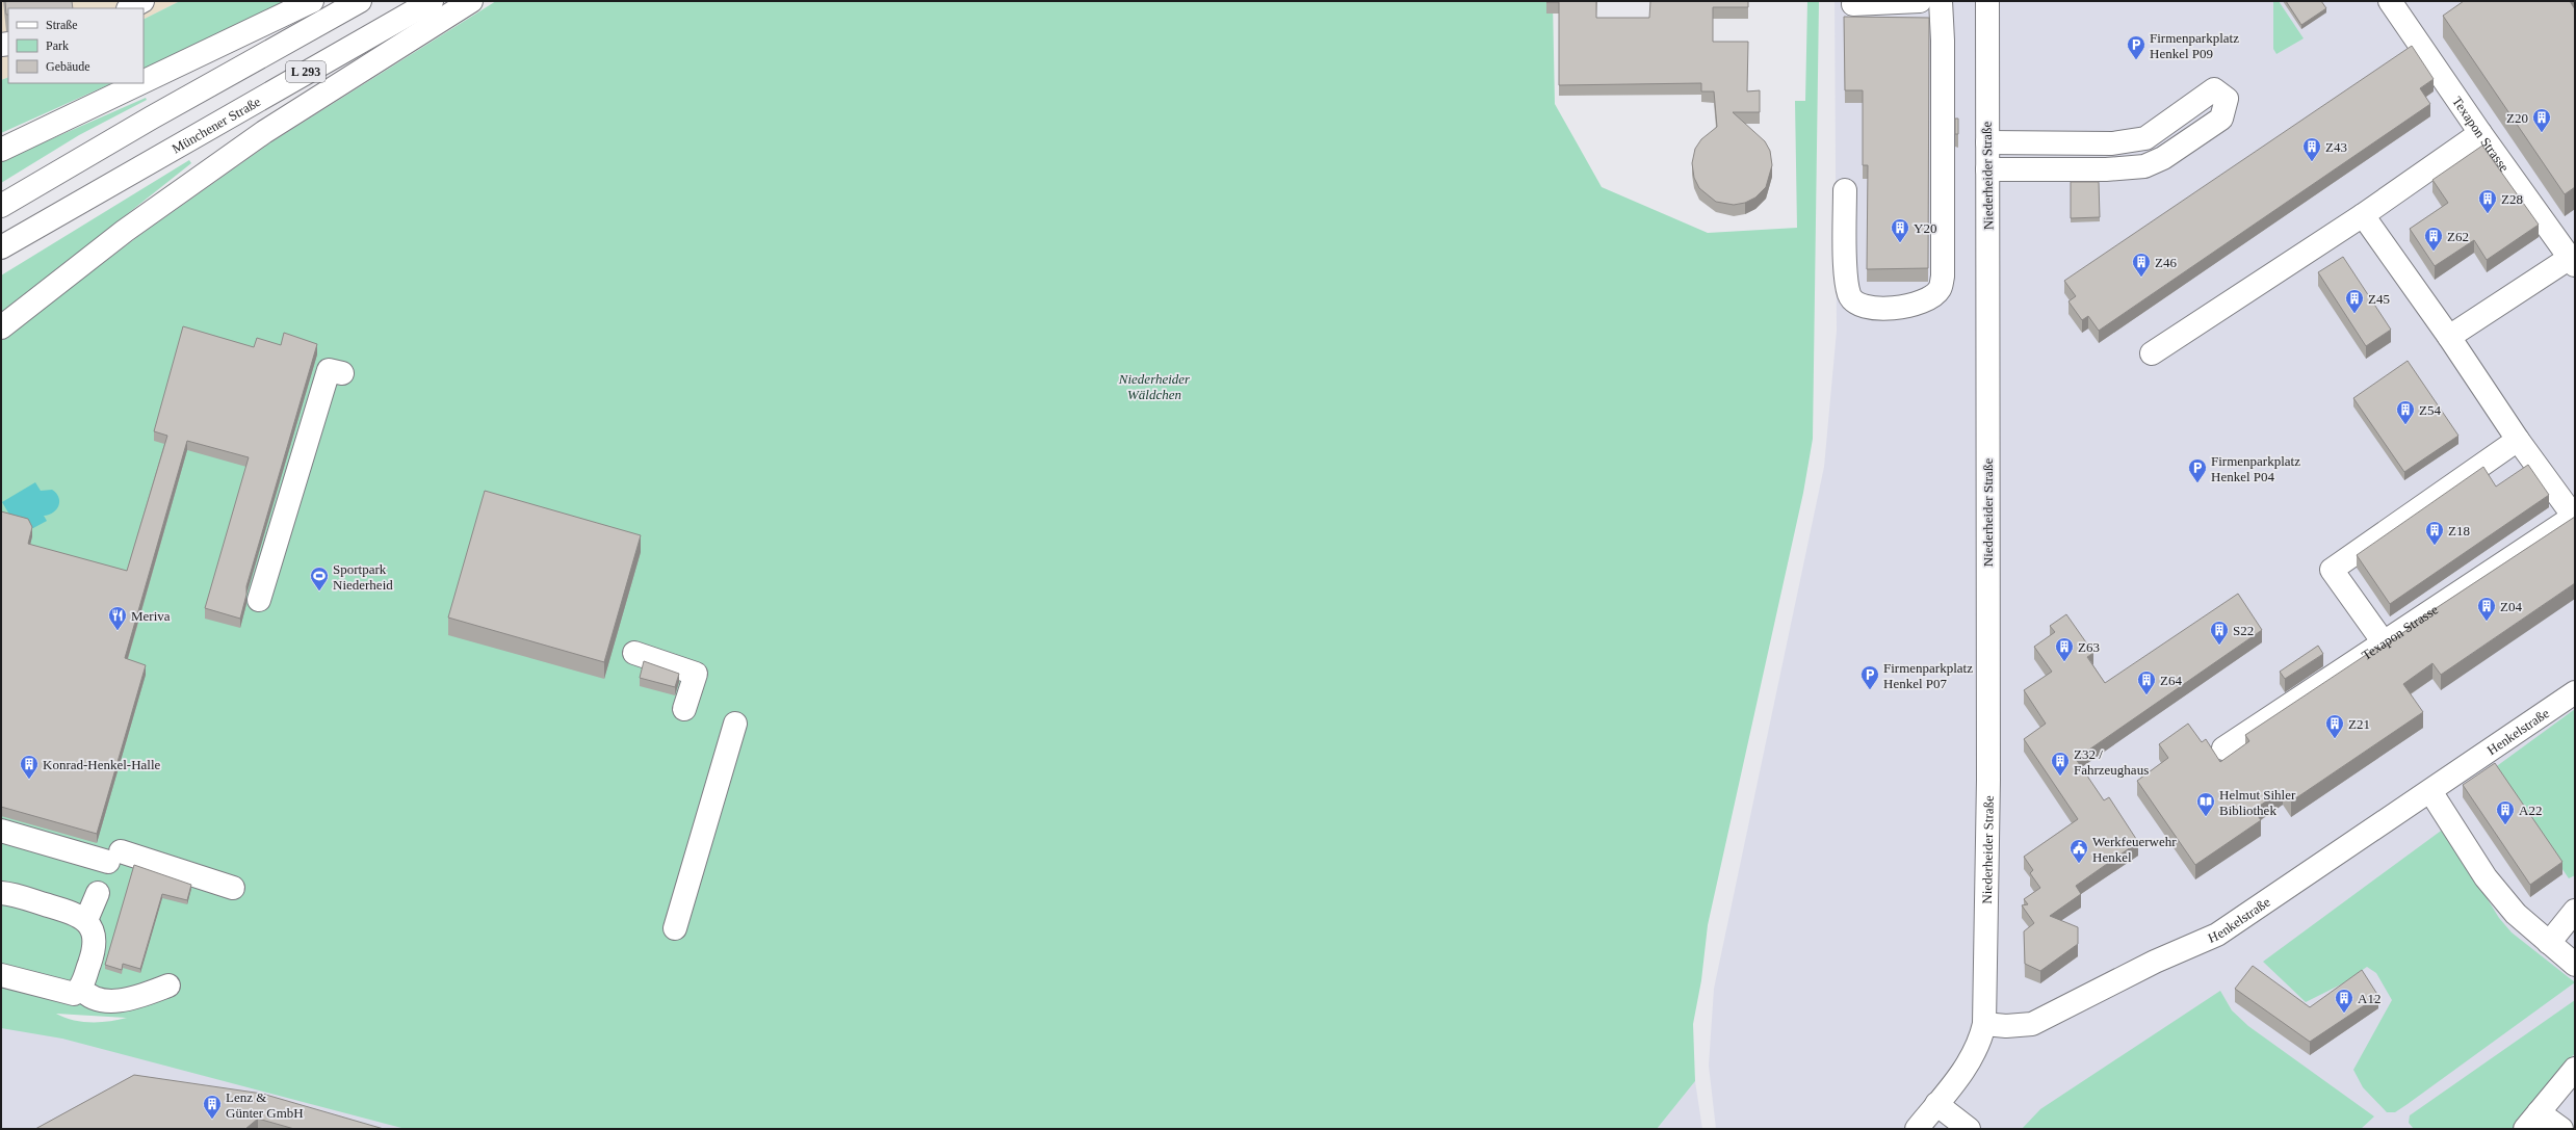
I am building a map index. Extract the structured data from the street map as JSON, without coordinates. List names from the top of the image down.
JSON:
{
  "streets": {
    "main road": [
      "L 293",
      "Münchener Straße",
      "Texapon Strasse",
      "Niederheider Straße",
      "Henkelstraße"
    ]
  },
  "crossings": [
    ["Niederheider Straße", "Henkelstraße"]
  ],
  "parks": ["Niederheider Wäldchen"],
  "places": {
    "parking": ["Firmenparkplatz Henkel P09", "Firmenparkplatz Henkel P04", "Firmenparkplatz Henkel P07"],
    "building": [
      "Z20",
      "Z43",
      "Z28",
      "Y20",
      "Z62",
      "Z46",
      "Z45",
      "Z54",
      "Z18",
      "Z04",
      "S22",
      "Z63",
      "Z64",
      "Z21",
      "Z32 / Fahrzeughaus",
      "Konrad-Henkel-Halle",
      "A22",
      "A12",
      "Lenz & Günter GmbH"
    ],
    "sports": ["Sportpark Niederheid"],
    "restaurant": ["Meriva"],
    "library": ["Helmut Sihler Bibliothek"],
    "public building": ["Werkfeuerwehr Henkel"]
  },
  "legend": ["Straße", "Park", "Gebäude"]
}
